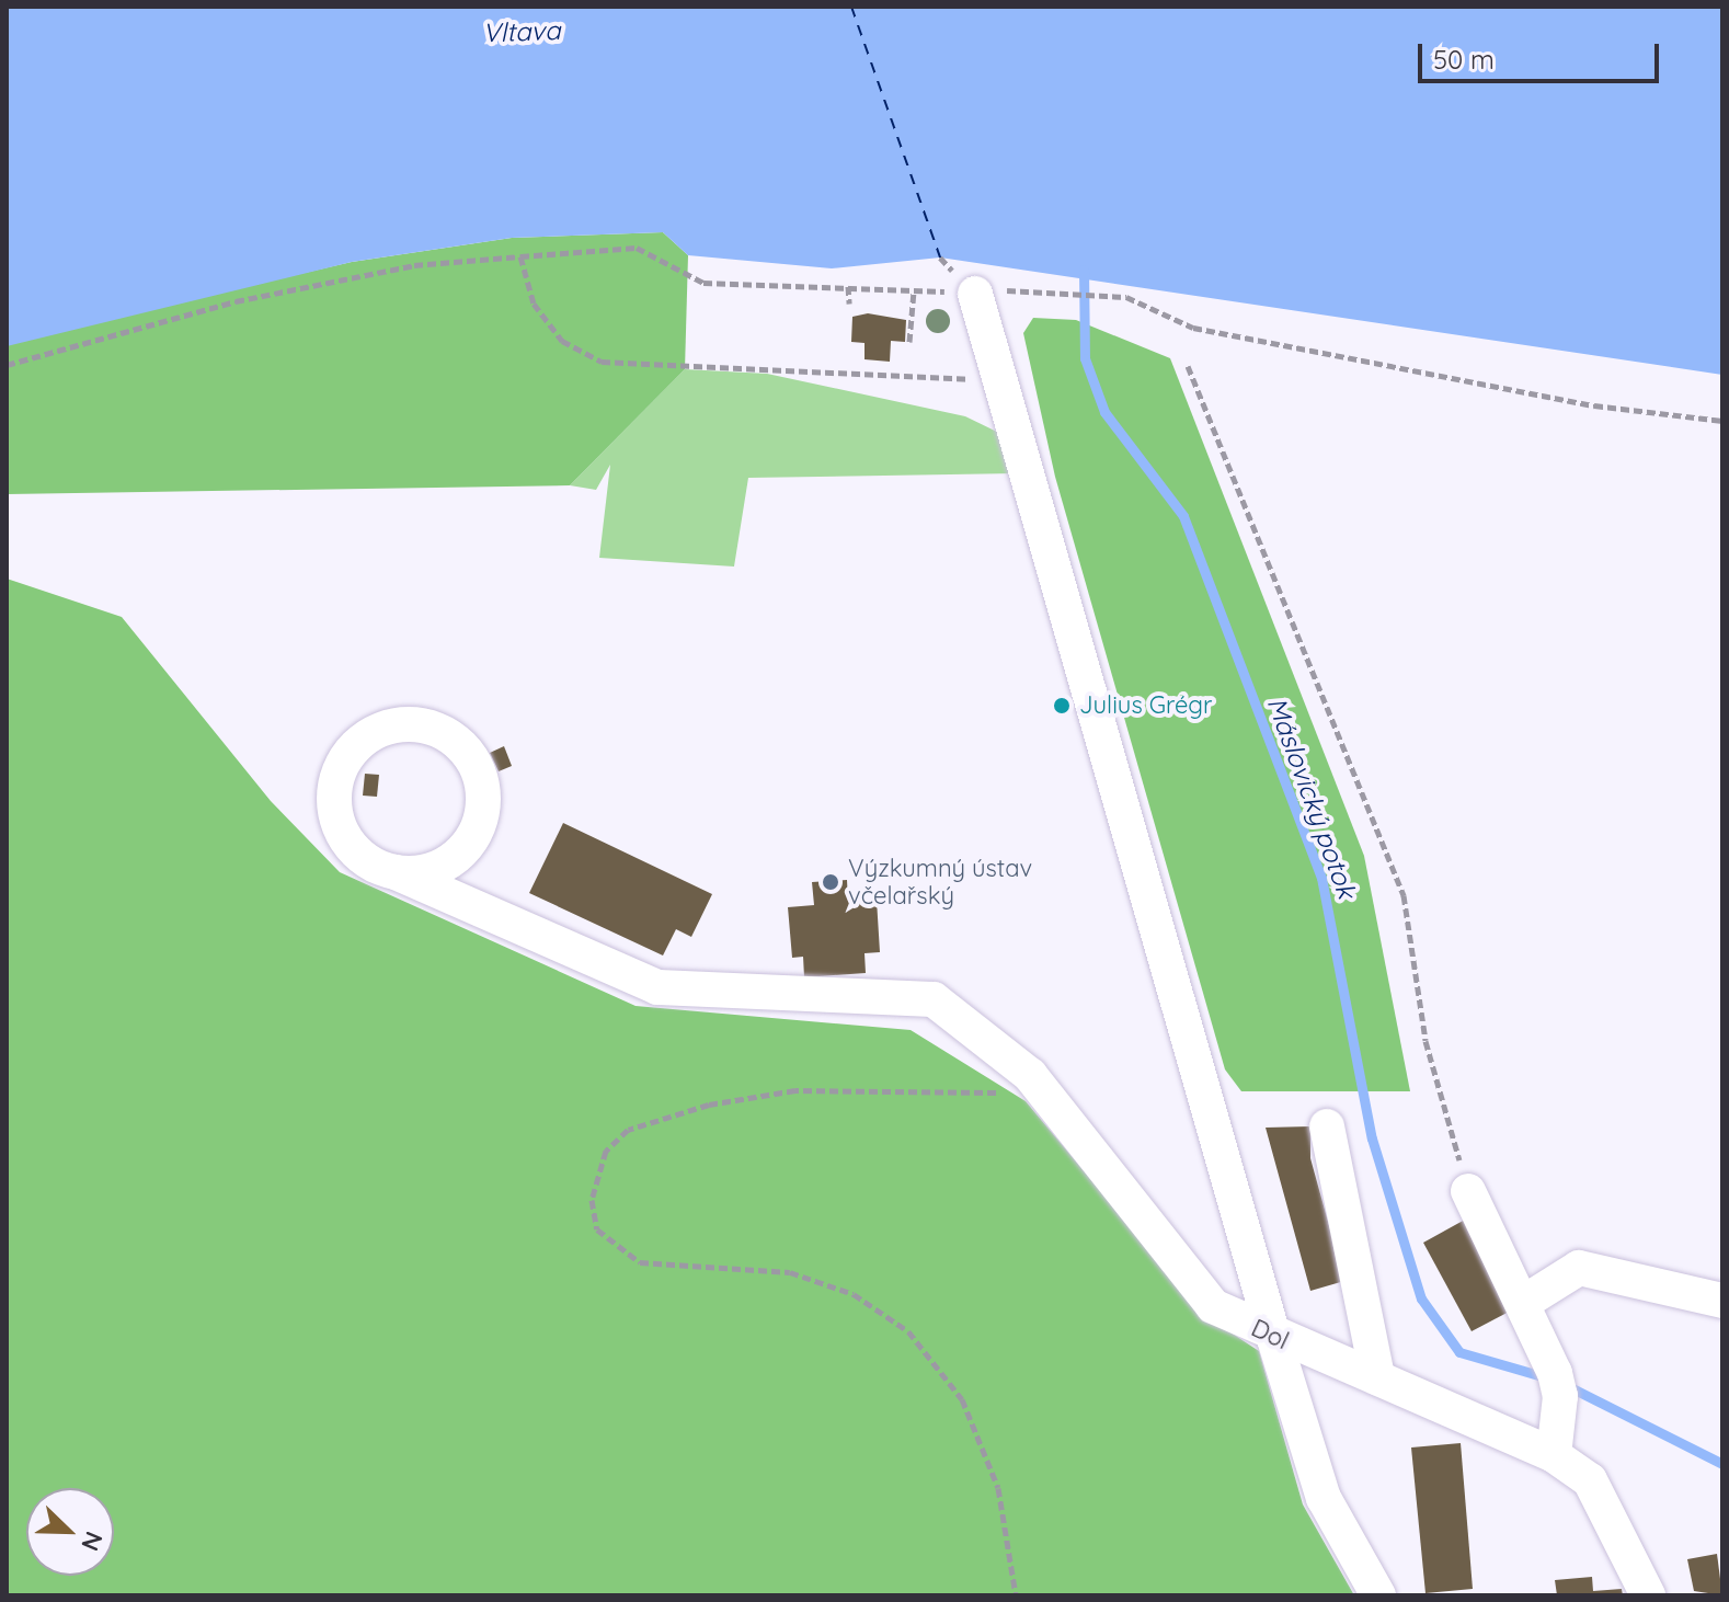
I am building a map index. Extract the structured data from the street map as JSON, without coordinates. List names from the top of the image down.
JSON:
{
  "streets": {
    "street": ["Dol"]
  },
  "water": ["Vltava", "Máslovický potok"],
  "places": ["Julius Grégr", "Výzkumný ústav včelařský"],
  "scale_bar": "50 m",
  "north": "bottom right"
}
